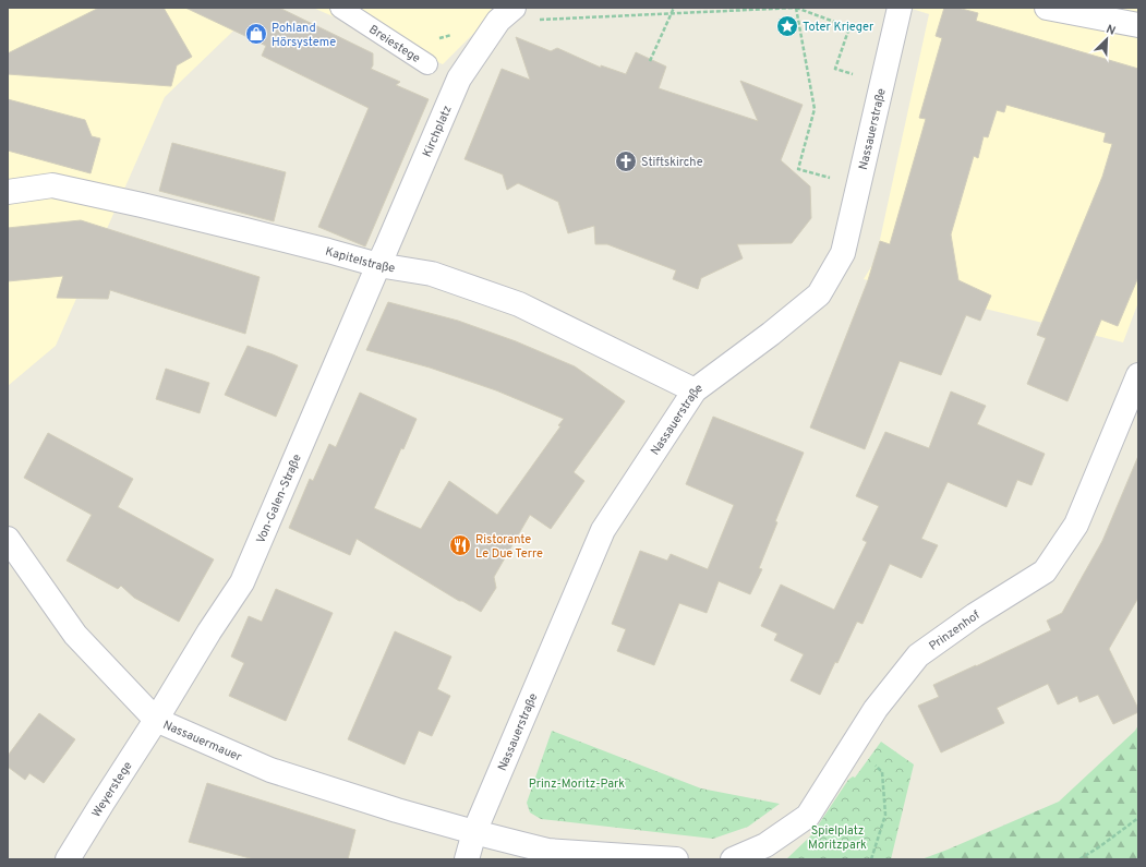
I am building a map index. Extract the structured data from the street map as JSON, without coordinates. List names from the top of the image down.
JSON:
{
  "streets": {
    "street": [
      "Nassauerstraße",
      "Kirchplatz",
      "Kapitelstraße",
      "Von-Galen-Straße",
      "Prinzenhof",
      "Nassauermauer",
      "Weyerstege"
    ],
    "lane": ["Breiestege"]
  },
  "crossings": [
    ["Nassauerstraße", "Kapitelstraße"],
    ["Nassauerstraße", "Nassauermauer"],
    ["Kirchplatz", "Kapitelstraße"],
    ["Kirchplatz", "Von-Galen-Straße"],
    ["Kapitelstraße", "Von-Galen-Straße"],
    ["Von-Galen-Straße", "Nassauermauer"],
    ["Von-Galen-Straße", "Weyerstege"],
    ["Nassauermauer", "Weyerstege"]
  ],
  "parks": ["Prinz-Moritz-Park", "Spielplatz Moritzpark"],
  "places": {
    "place": ["Toter Krieger"],
    "shop": ["Pohland Hörsysteme"],
    "church": ["Stiftskirche"],
    "restaurant": ["Ristorante Le Due Terre"]
  },
  "north": "top right"
}
